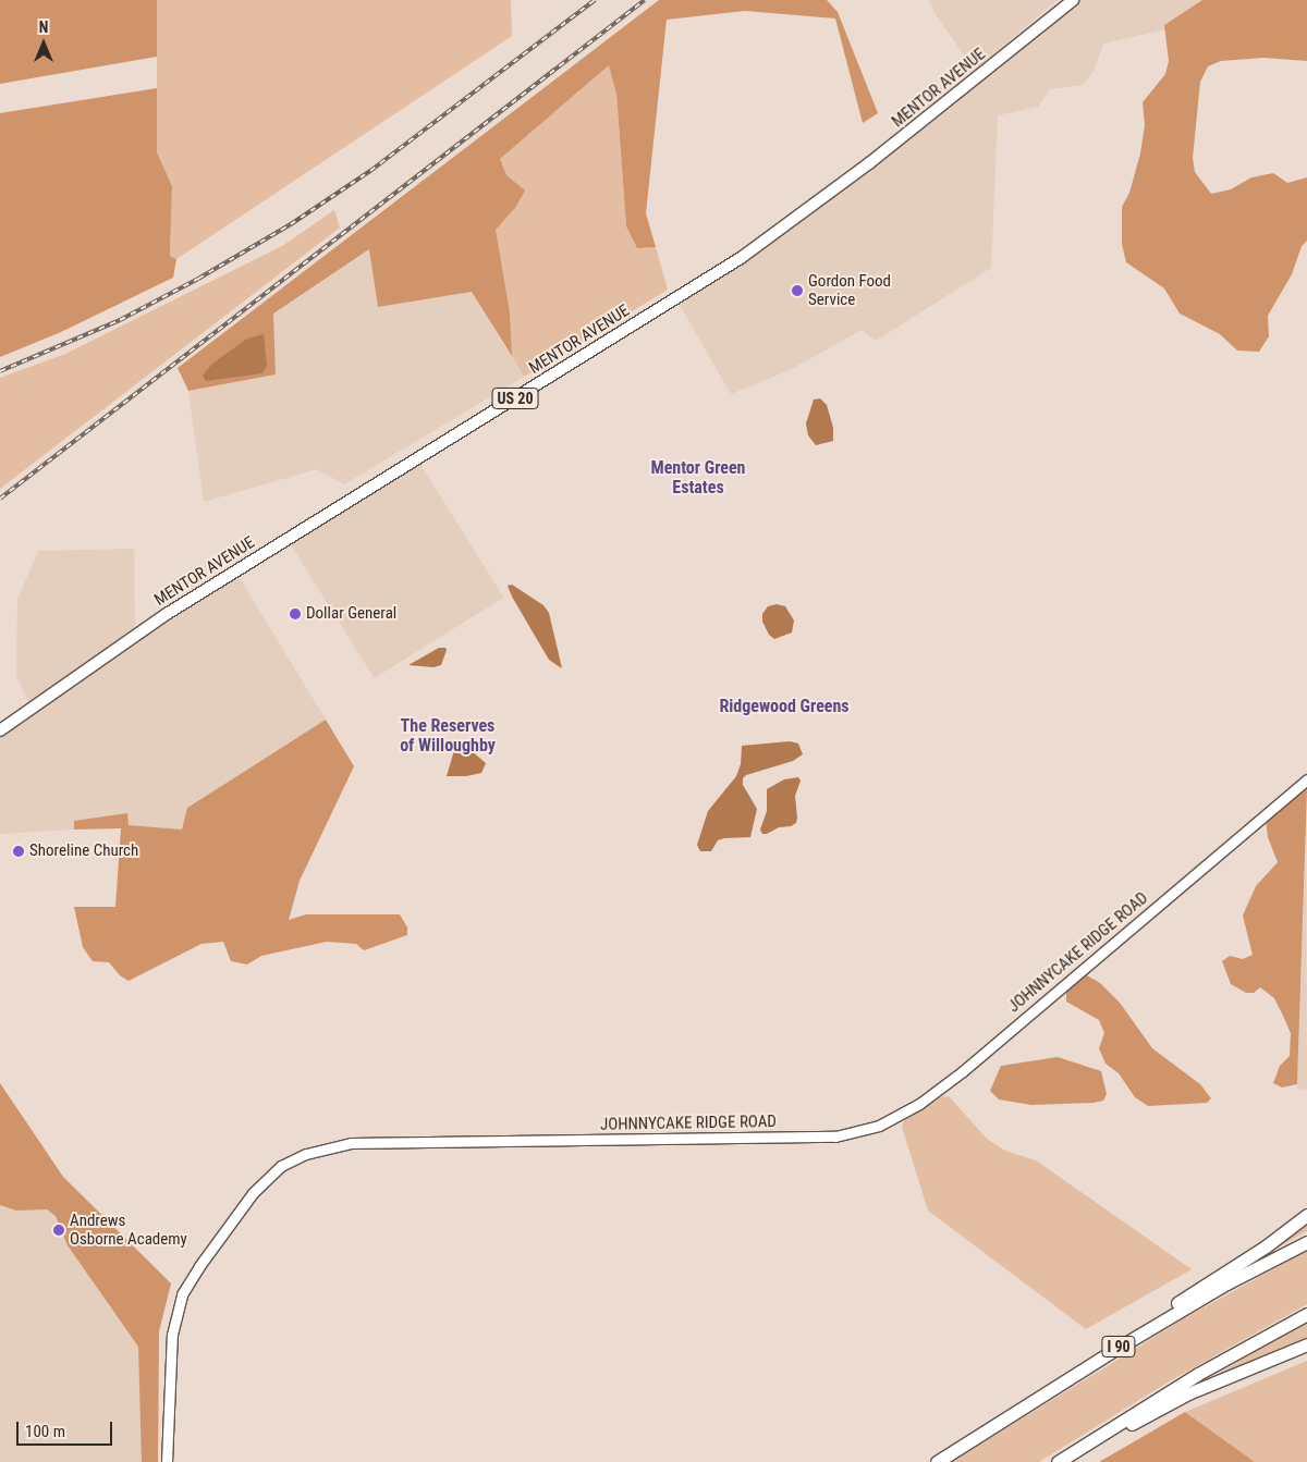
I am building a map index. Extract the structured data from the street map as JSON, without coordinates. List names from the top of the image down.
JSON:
{
  "streets": {
    "highway": ["I 90"],
    "main road": ["MENTOR AVENUE", "US 20", "JOHNNYCAKE RIDGE ROAD"]
  },
  "districts": ["Mentor Green Estates", "Ridgewood Greens", "The Reserves of Willoughby"],
  "places": [
    "Gordon Food Service",
    "Dollar General",
    "Shoreline Church",
    "Andrews Osborne Academy"
  ],
  "scale_bar": "100 m",
  "north": "top"
}
